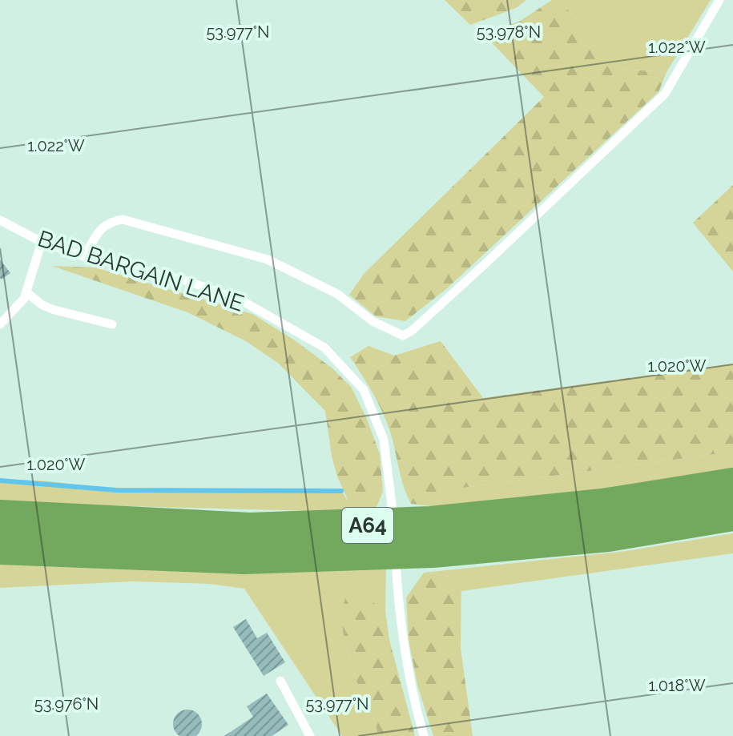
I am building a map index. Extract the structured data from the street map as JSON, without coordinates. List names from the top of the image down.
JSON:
{
  "streets": {
    "highway": ["A64"],
    "lane": ["BAD BARGAIN LANE"]
  },
  "coordinates": [
    "53.977°N",
    "53.978°N",
    "1.022°W",
    "1.020°W",
    "1.018°W",
    "53.976°N"
  ]
}
